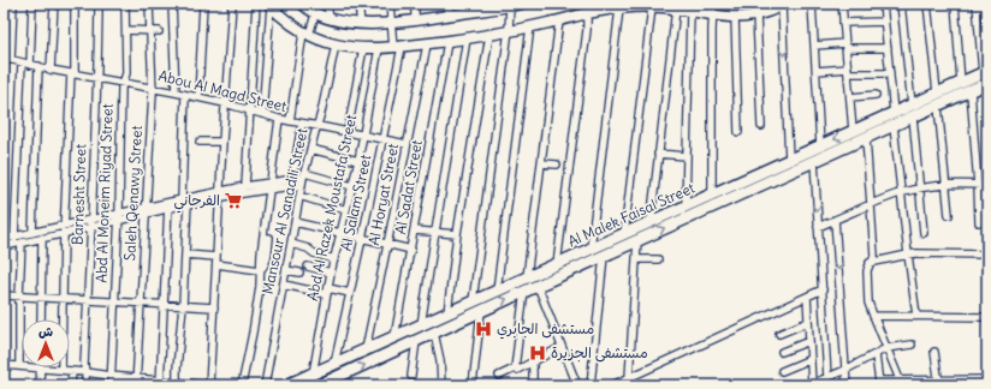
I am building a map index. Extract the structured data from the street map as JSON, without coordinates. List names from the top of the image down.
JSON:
{
  "streets": {
    "main road": ["Al Malek Faisal Street"],
    "street": [
      "Abou Al Magd Street",
      "Al Sadat Street",
      "Abd Al Moneim Riyad Street",
      "Saleh Qenawy Street",
      "Barnesht Street",
      "Al Horyat Street",
      "Al Salam Street",
      "Abd Al Razek Moustafa Street",
      "Mansour Al Sanadili Street"
    ]
  },
  "crossings": [
    ["Abou Al Magd Street", "Abd Al Moneim Riyad Street"],
    ["Abou Al Magd Street", "Saleh Qenawy Street"],
    ["Abou Al Magd Street", "Barnesht Street"],
    ["Abou Al Magd Street", "Al Horyat Street"],
    ["Abou Al Magd Street", "Al Salam Street"],
    ["Abou Al Magd Street", "Abd Al Razek Moustafa Street"],
    ["Abou Al Magd Street", "Mansour Al Sanadili Street"],
    ["Al Sadat Street", "Al Malek Faisal Street"],
    ["Al Horyat Street", "Al Malek Faisal Street"],
    ["Al Salam Street", "Al Malek Faisal Street"],
    ["Abd Al Razek Moustafa Street", "Al Malek Faisal Street"]
  ],
  "places": {
    "supermarket": ["الفرجاني"],
    "hospital": ["مستشفى الجابري", "مستشفى الجزيرة"]
  },
  "north": "top"
}
